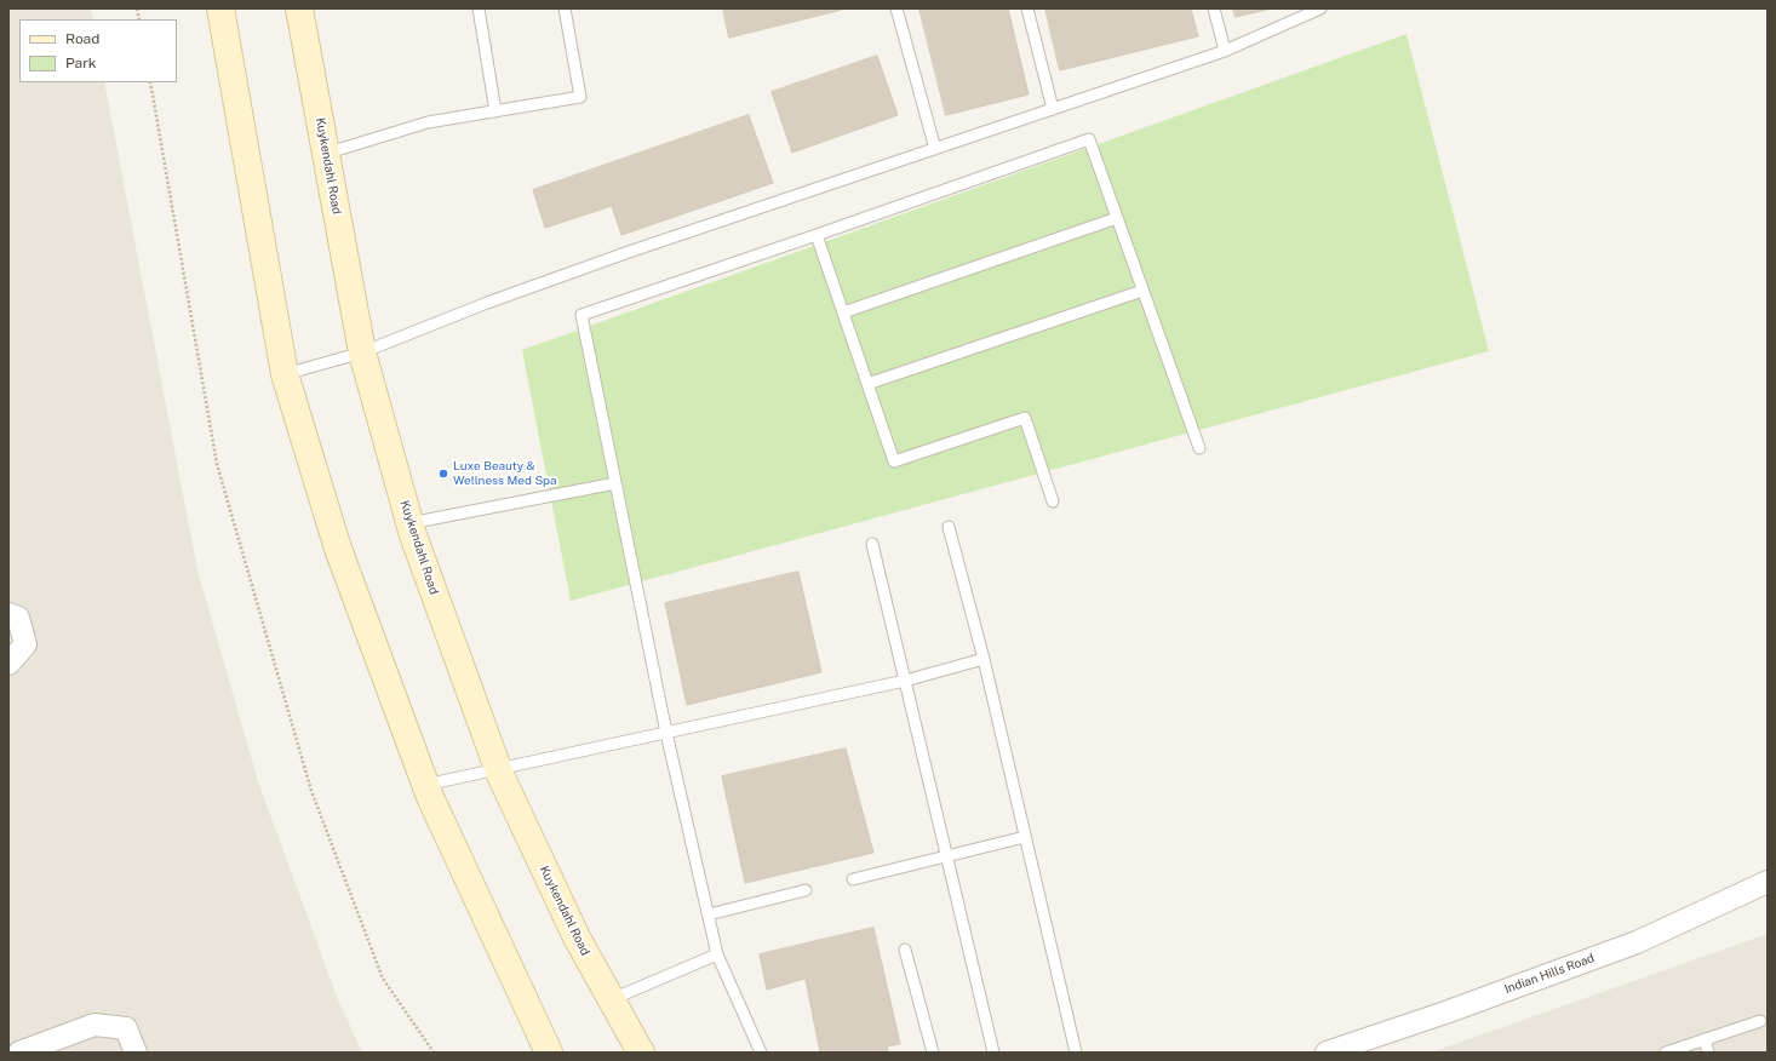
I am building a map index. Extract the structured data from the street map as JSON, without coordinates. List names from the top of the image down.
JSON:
{
  "streets": {
    "main road": ["Kuykendahl Road"],
    "street": ["Indian Hills Road"]
  },
  "places": ["Luxe Beauty & Wellness Med Spa"],
  "legend": ["Road", "Park"]
}
